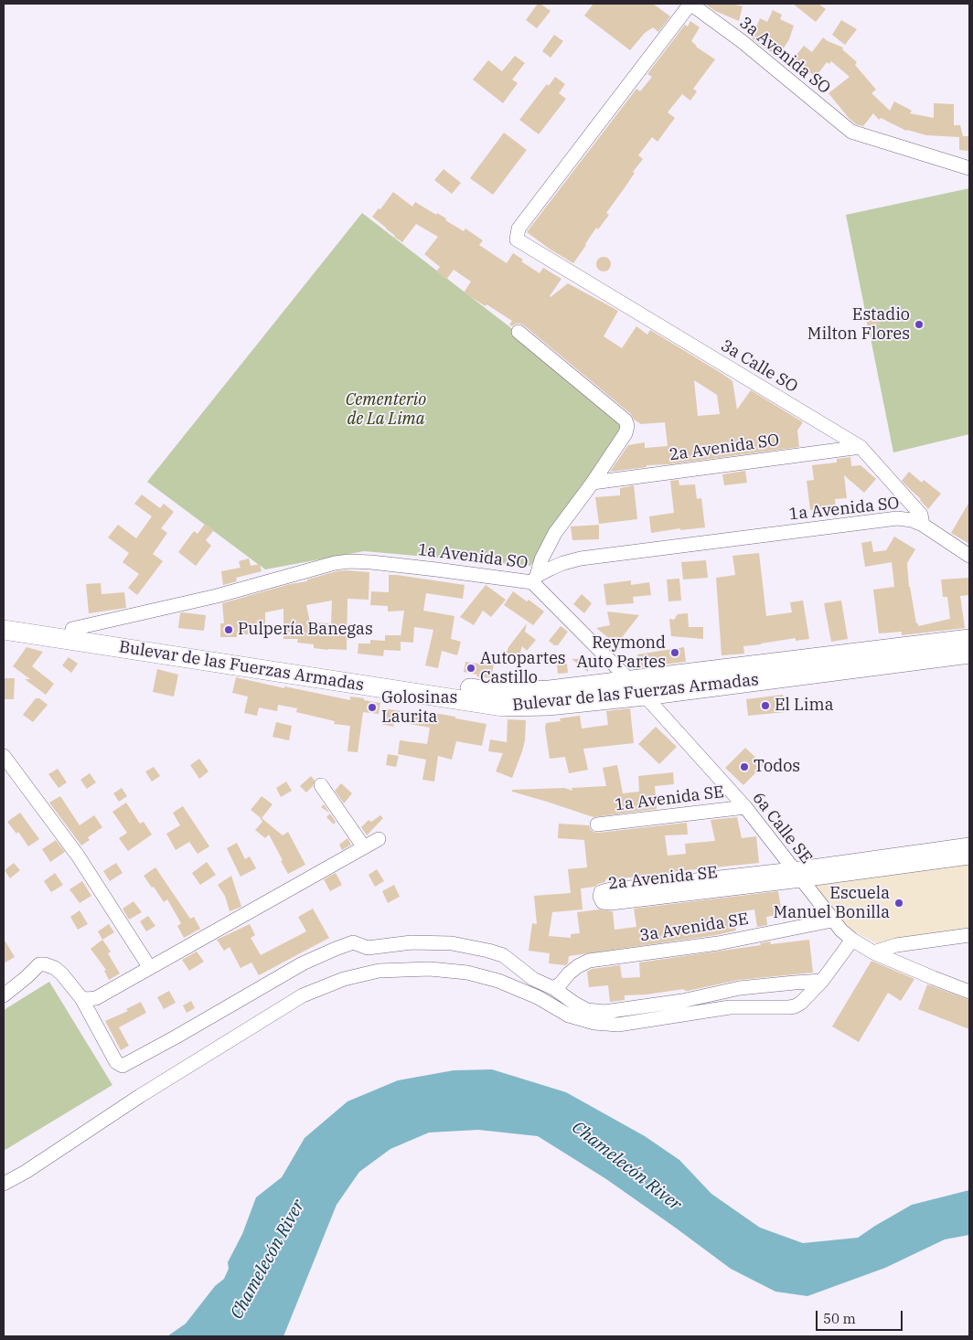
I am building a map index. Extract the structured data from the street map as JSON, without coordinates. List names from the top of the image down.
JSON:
{
  "streets": {
    "street": [
      "3a Avenida SO",
      "3a Calle SO",
      "2a Avenida SO",
      "1a Avenida SO",
      "Bulevar de las Fuerzas Armadas",
      "1a Avenida SE",
      "6a Calle SE",
      "2a Avenida SE",
      "3a Avenida SE"
    ]
  },
  "crossings": [
    ["3a Avenida SO", "3a Calle SO"],
    ["3a Calle SO", "2a Avenida SO"],
    ["3a Calle SO", "1a Avenida SO"],
    ["1a Avenida SO", "Bulevar de las Fuerzas Armadas"],
    ["1a Avenida SO", "6a Calle SE"],
    ["Bulevar de las Fuerzas Armadas", "6a Calle SE"],
    ["1a Avenida SE", "6a Calle SE"],
    ["6a Calle SE", "2a Avenida SE"],
    ["6a Calle SE", "3a Avenida SE"]
  ],
  "water": ["Chamelecón River"],
  "parks": ["Cementerio de La Lima"],
  "places": [
    "Estadio Milton Flores",
    "Pulpería Banegas",
    "Reymond Auto Partes",
    "Autopartes Castillo",
    "El Lima",
    "Golosinas Laurita",
    "Todos",
    "Escuela Manuel Bonilla"
  ],
  "scale_bar": "50 m"
}
